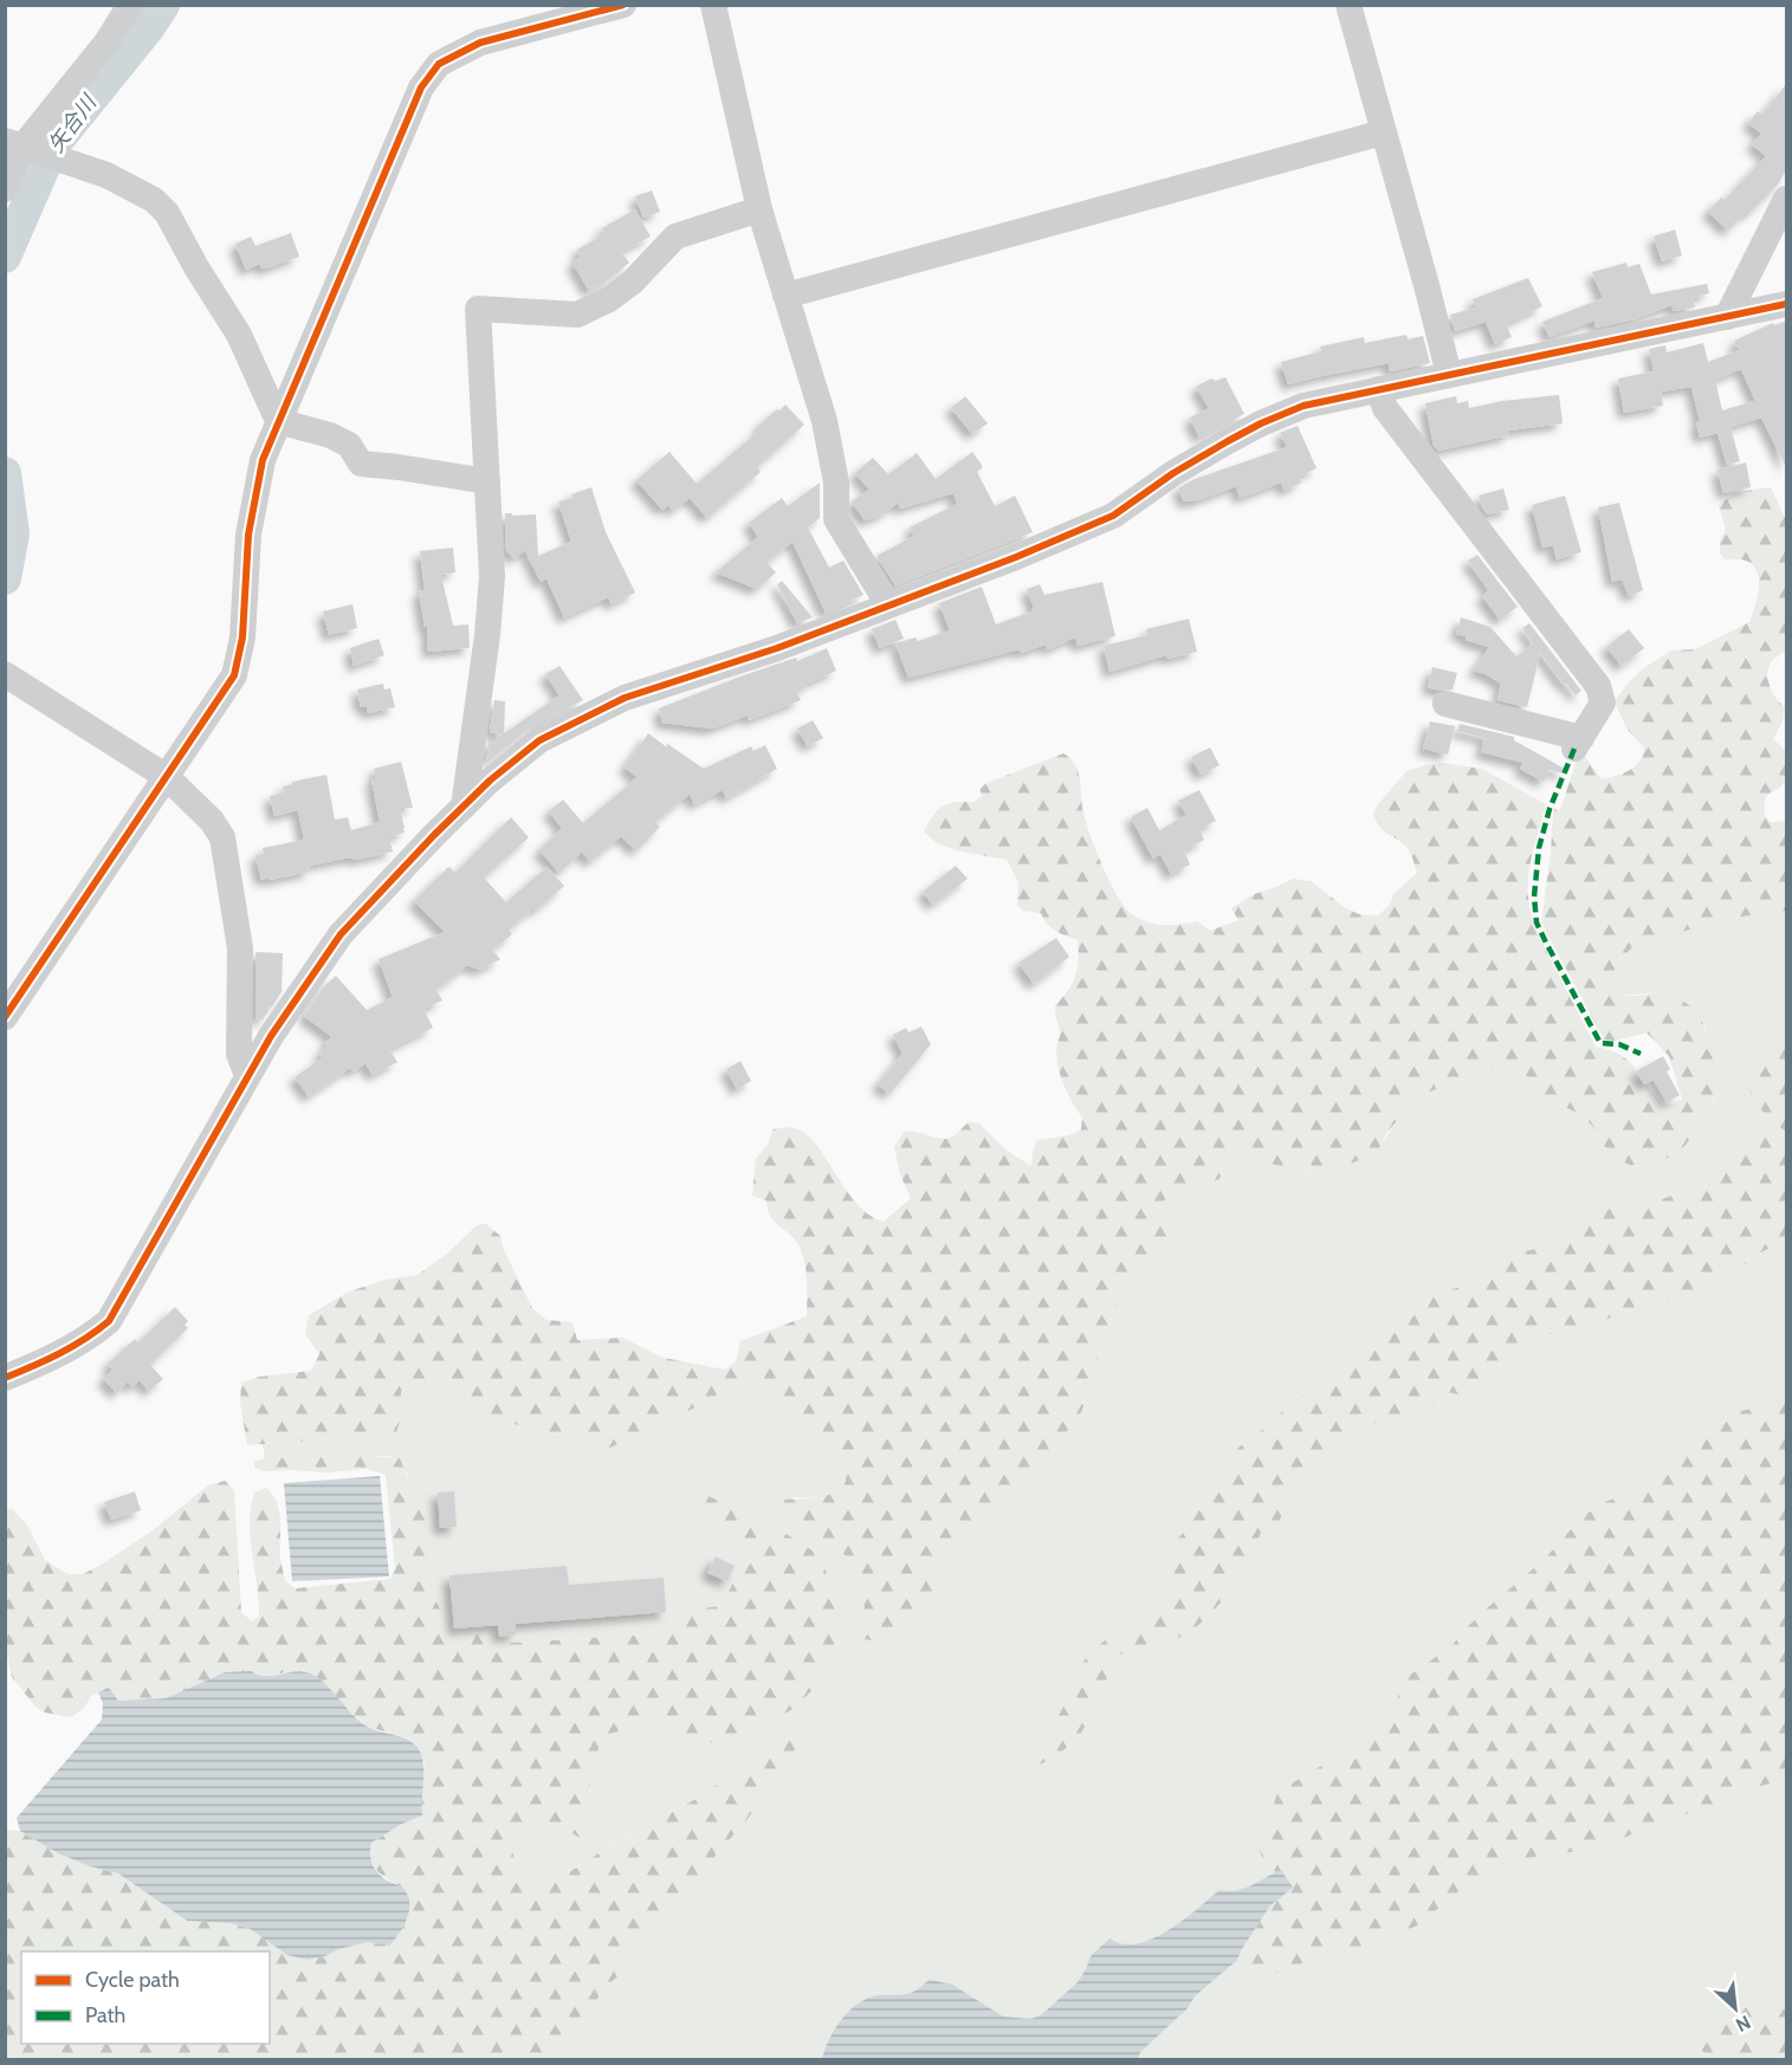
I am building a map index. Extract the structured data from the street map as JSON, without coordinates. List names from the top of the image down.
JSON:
{
  "water": ["矢合川"],
  "legend": ["Cycle path", "Path"],
  "north": "bottom right"
}
